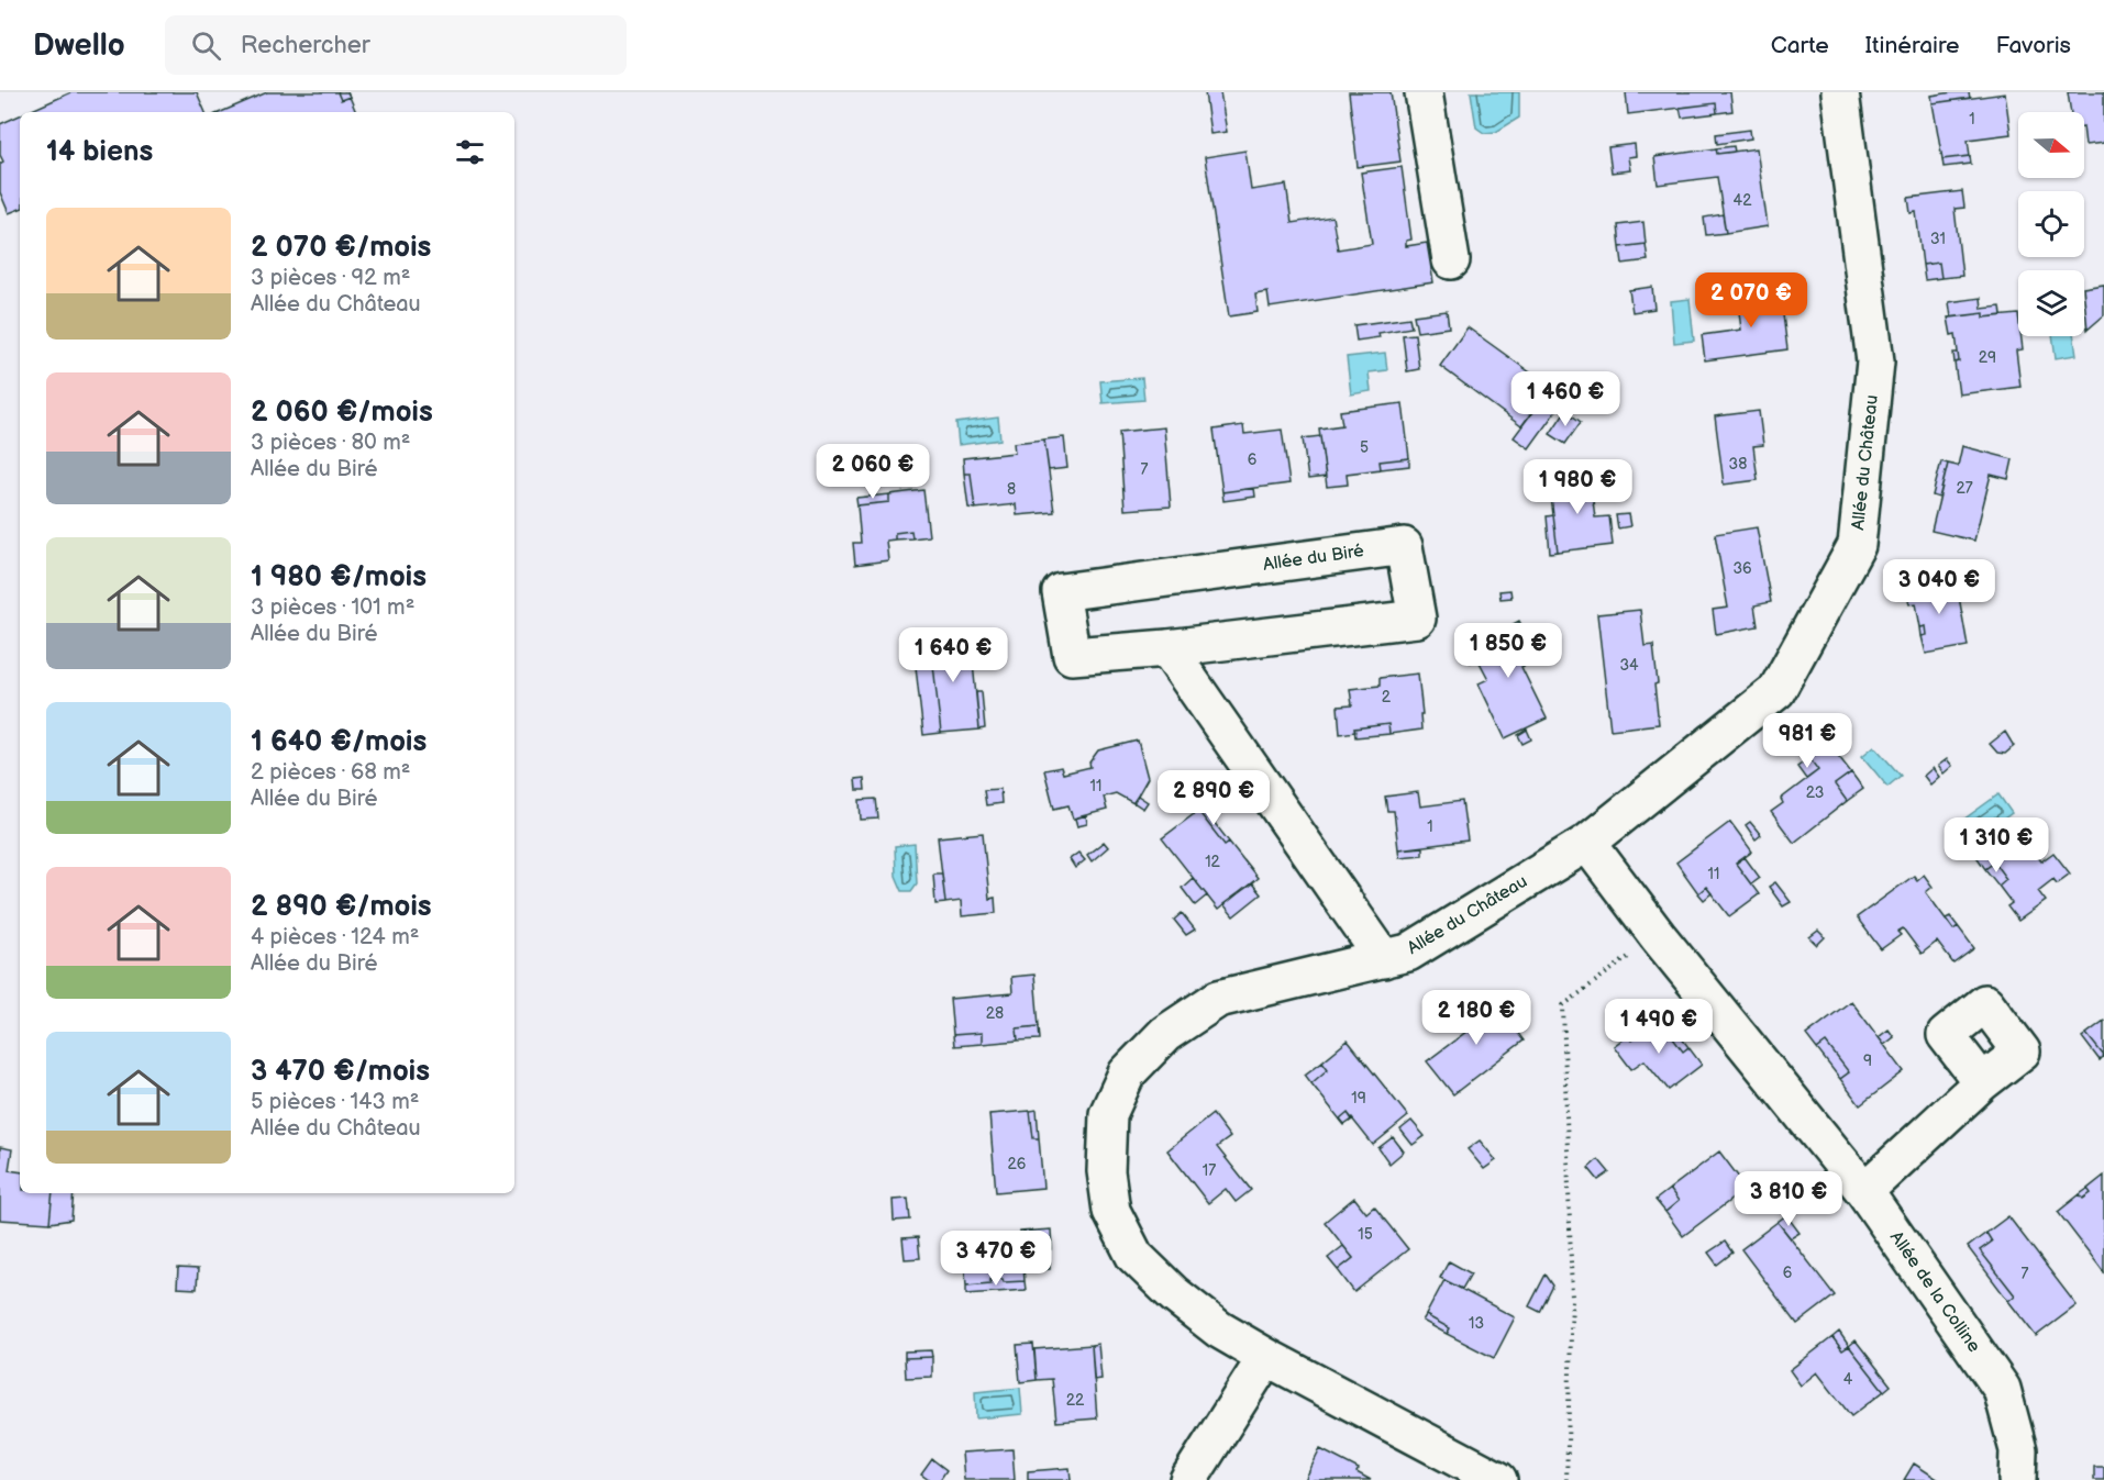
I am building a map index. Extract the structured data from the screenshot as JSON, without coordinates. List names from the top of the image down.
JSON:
{
  "streets": {
    "street": ["Allée du Château", "Allée du Biré", "Allée de la Colline"]
  },
  "crossings": [
    ["Allée du Château", "Allée de la Colline"]
  ],
  "house_numbers": [
    "1",
    "42",
    "31",
    "29",
    "5",
    "6",
    "38",
    "7",
    "27",
    "8",
    "36",
    "34",
    "2",
    "11",
    "23",
    "1",
    "12",
    "11",
    "28",
    "9",
    "19",
    "26",
    "17",
    "15",
    "6",
    "7",
    "13",
    "4",
    "22"
  ],
  "north": "right",
  "page": {
    "header": "Dwello",
    "search": "Rechercher",
    "nav": ["Carte", "Itinéraire", "Favoris"],
    "heading": "14 biens",
    "list": [
      {
        "name": "2 070 €/mois",
        "note": "3 pièces · 92 m² · Allée du Château"
      },
      {
        "name": "2 060 €/mois",
        "note": "3 pièces · 80 m² · Allée du Biré"
      },
      {
        "name": "1 980 €/mois",
        "note": "3 pièces · 101 m² · Allée du Biré"
      },
      {
        "name": "1 640 €/mois",
        "note": "2 pièces · 68 m² · Allée du Biré"
      },
      {
        "name": "2 890 €/mois",
        "note": "4 pièces · 124 m² · Allée du Biré"
      },
      {
        "name": "3 470 €/mois",
        "note": "5 pièces · 143 m² · Allée du Château"
      }
    ],
    "price": [
      "2 070 €",
      "1 460 €",
      "2 060 €",
      "1 980 €",
      "3 040 €",
      "1 850 €",
      "1 640 €",
      "981 €",
      "2 890 €",
      "1 310 €",
      "2 180 €",
      "1 490 €",
      "3 810 €",
      "3 470 €"
    ]
  }
}
